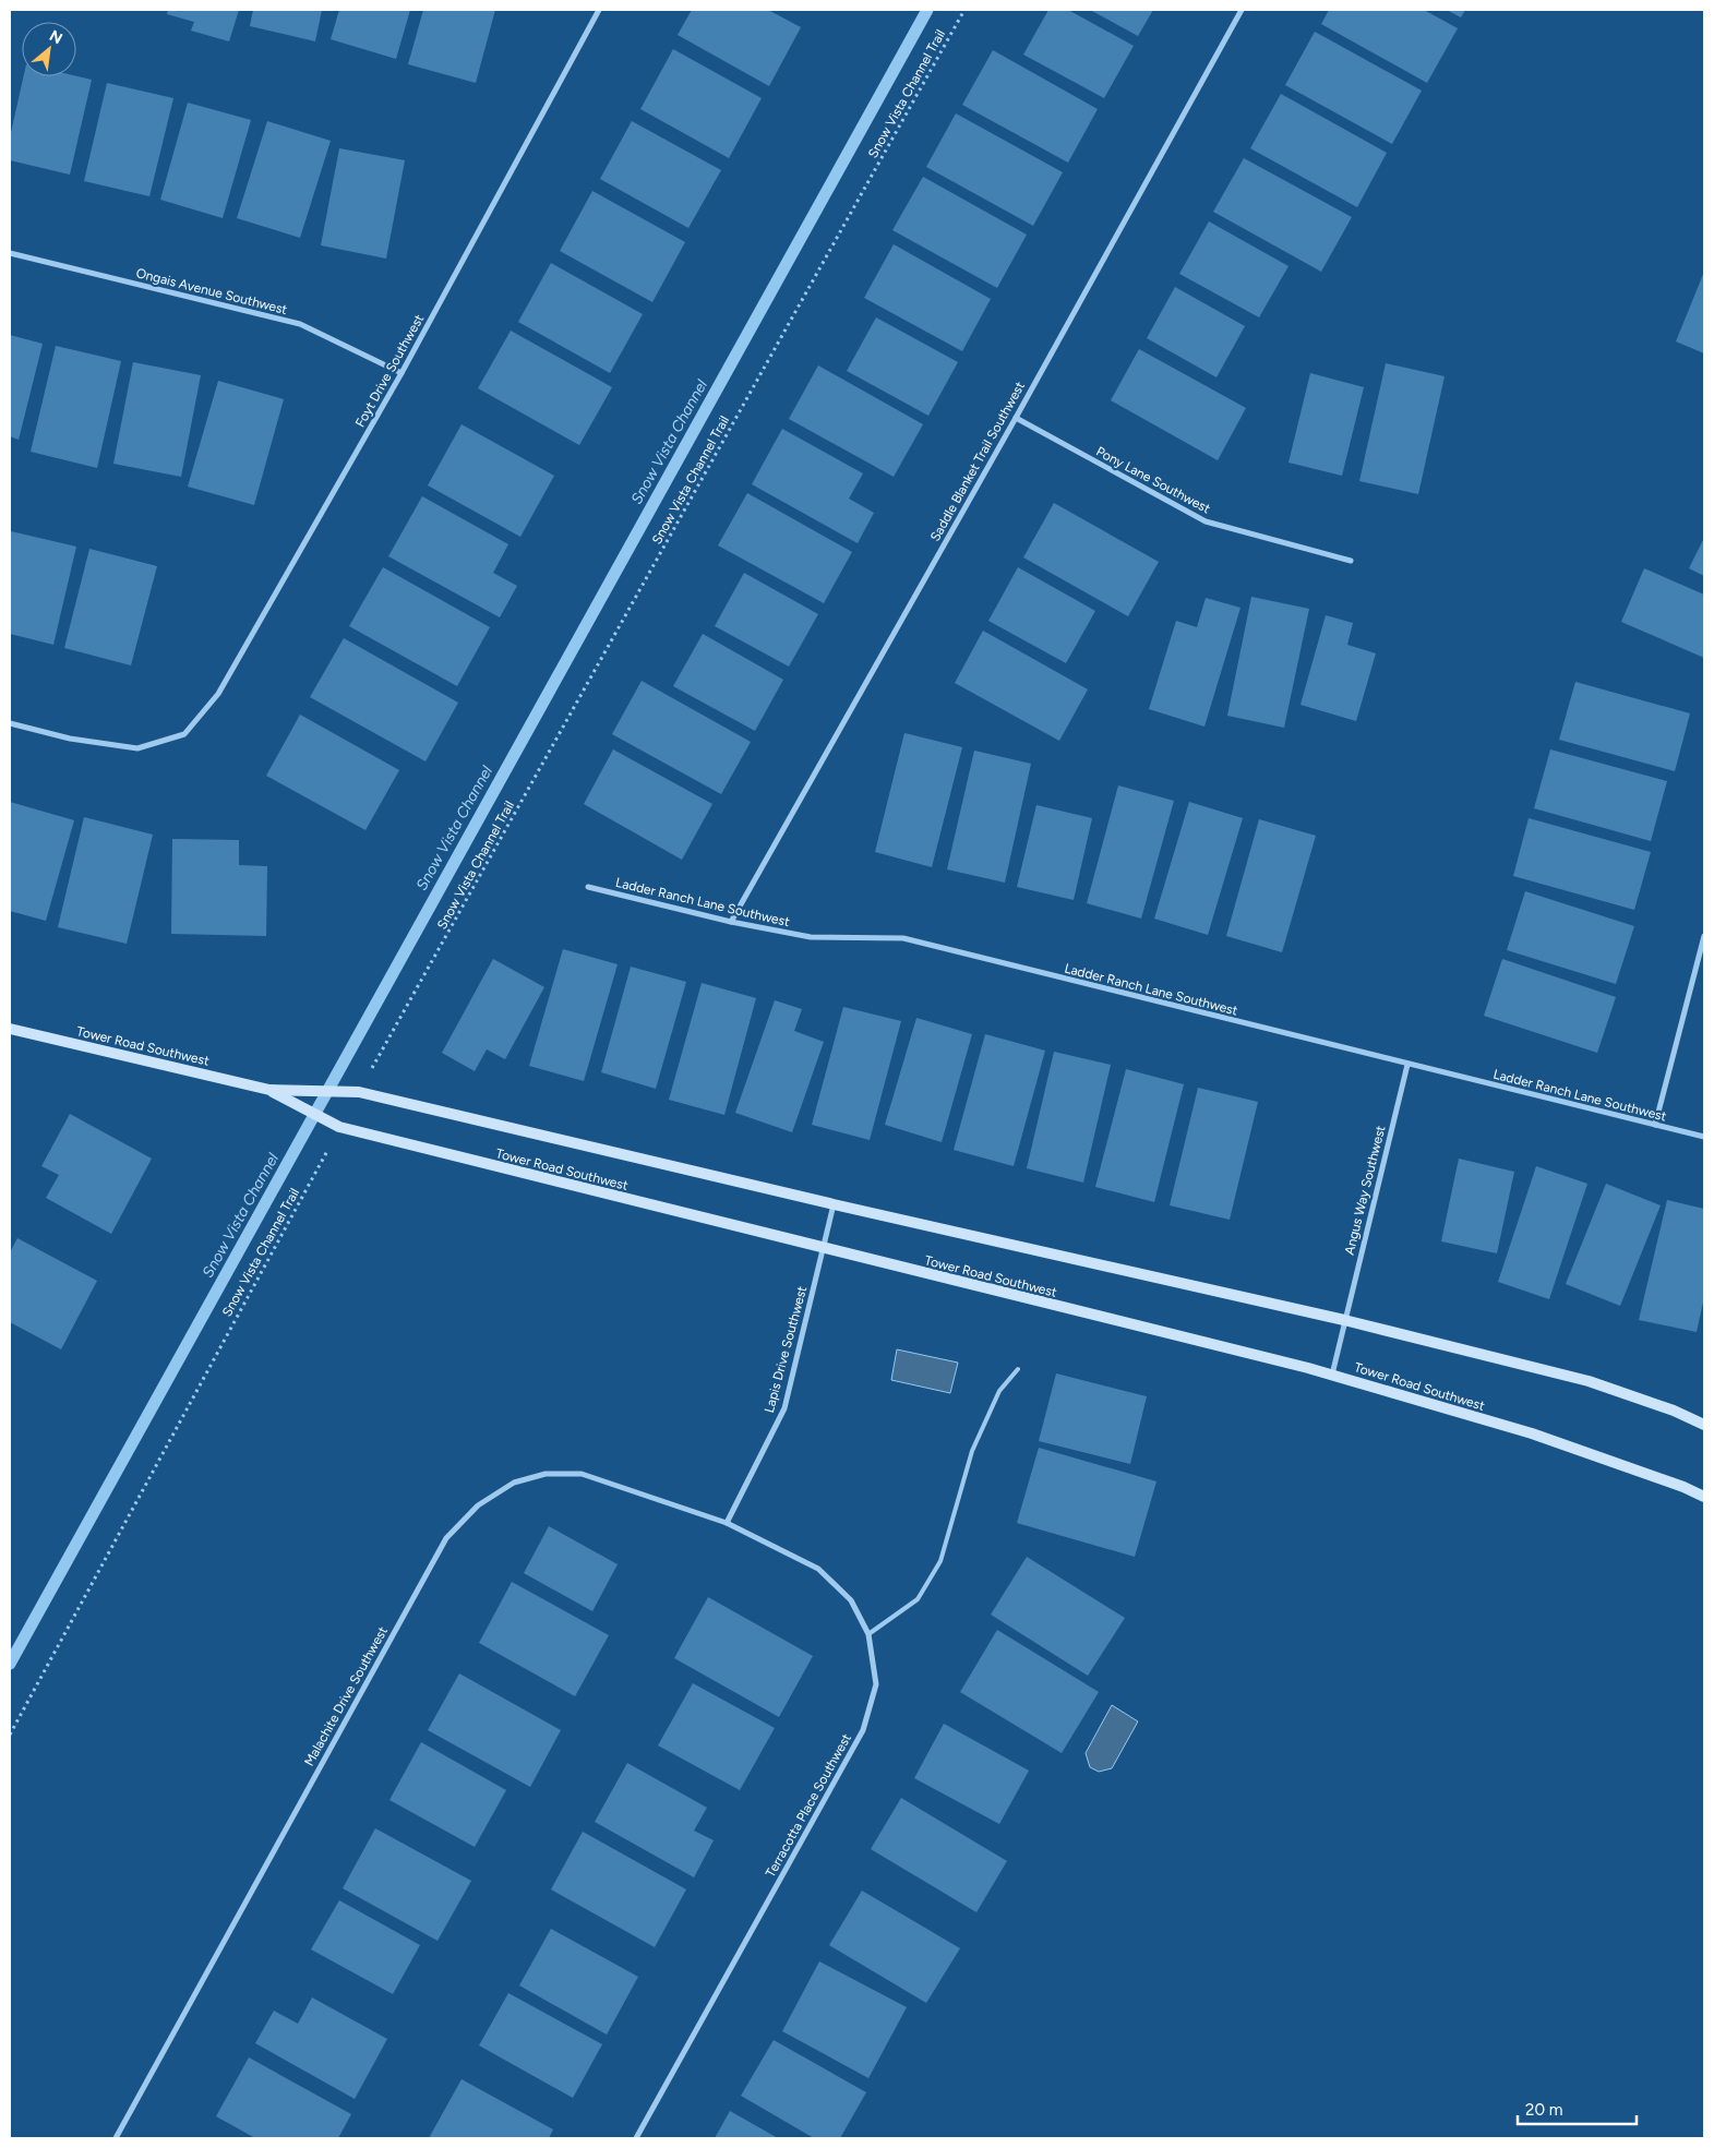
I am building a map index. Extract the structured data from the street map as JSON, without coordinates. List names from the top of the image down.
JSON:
{
  "streets": {
    "street": [
      "Ongais Avenue Southwest",
      "Foyt Drive Southwest",
      "Saddle Blanket Trail Southwest",
      "Pony Lane Southwest",
      "Ladder Ranch Lane Southwest",
      "Tower Road Southwest",
      "Angus Way Southwest",
      "Lapis Drive Southwest",
      "Malachite Drive Southwest",
      "Terracotta Place Southwest"
    ],
    "path": ["Snow Vista Channel Trail"]
  },
  "crossings": [
    ["Snow Vista Channel Trail", "Tower Road Southwest"],
    ["Ongais Avenue Southwest", "Foyt Drive Southwest"],
    ["Saddle Blanket Trail Southwest", "Pony Lane Southwest"],
    ["Saddle Blanket Trail Southwest", "Ladder Ranch Lane Southwest"],
    ["Ladder Ranch Lane Southwest", "Angus Way Southwest"],
    ["Tower Road Southwest", "Angus Way Southwest"],
    ["Tower Road Southwest", "Lapis Drive Southwest"],
    ["Lapis Drive Southwest", "Malachite Drive Southwest"],
    ["Lapis Drive Southwest", "Terracotta Place Southwest"],
    ["Malachite Drive Southwest", "Terracotta Place Southwest"]
  ],
  "water": ["Snow Vista Channel"],
  "scale_bar": "20 m",
  "north": "top right"
}
